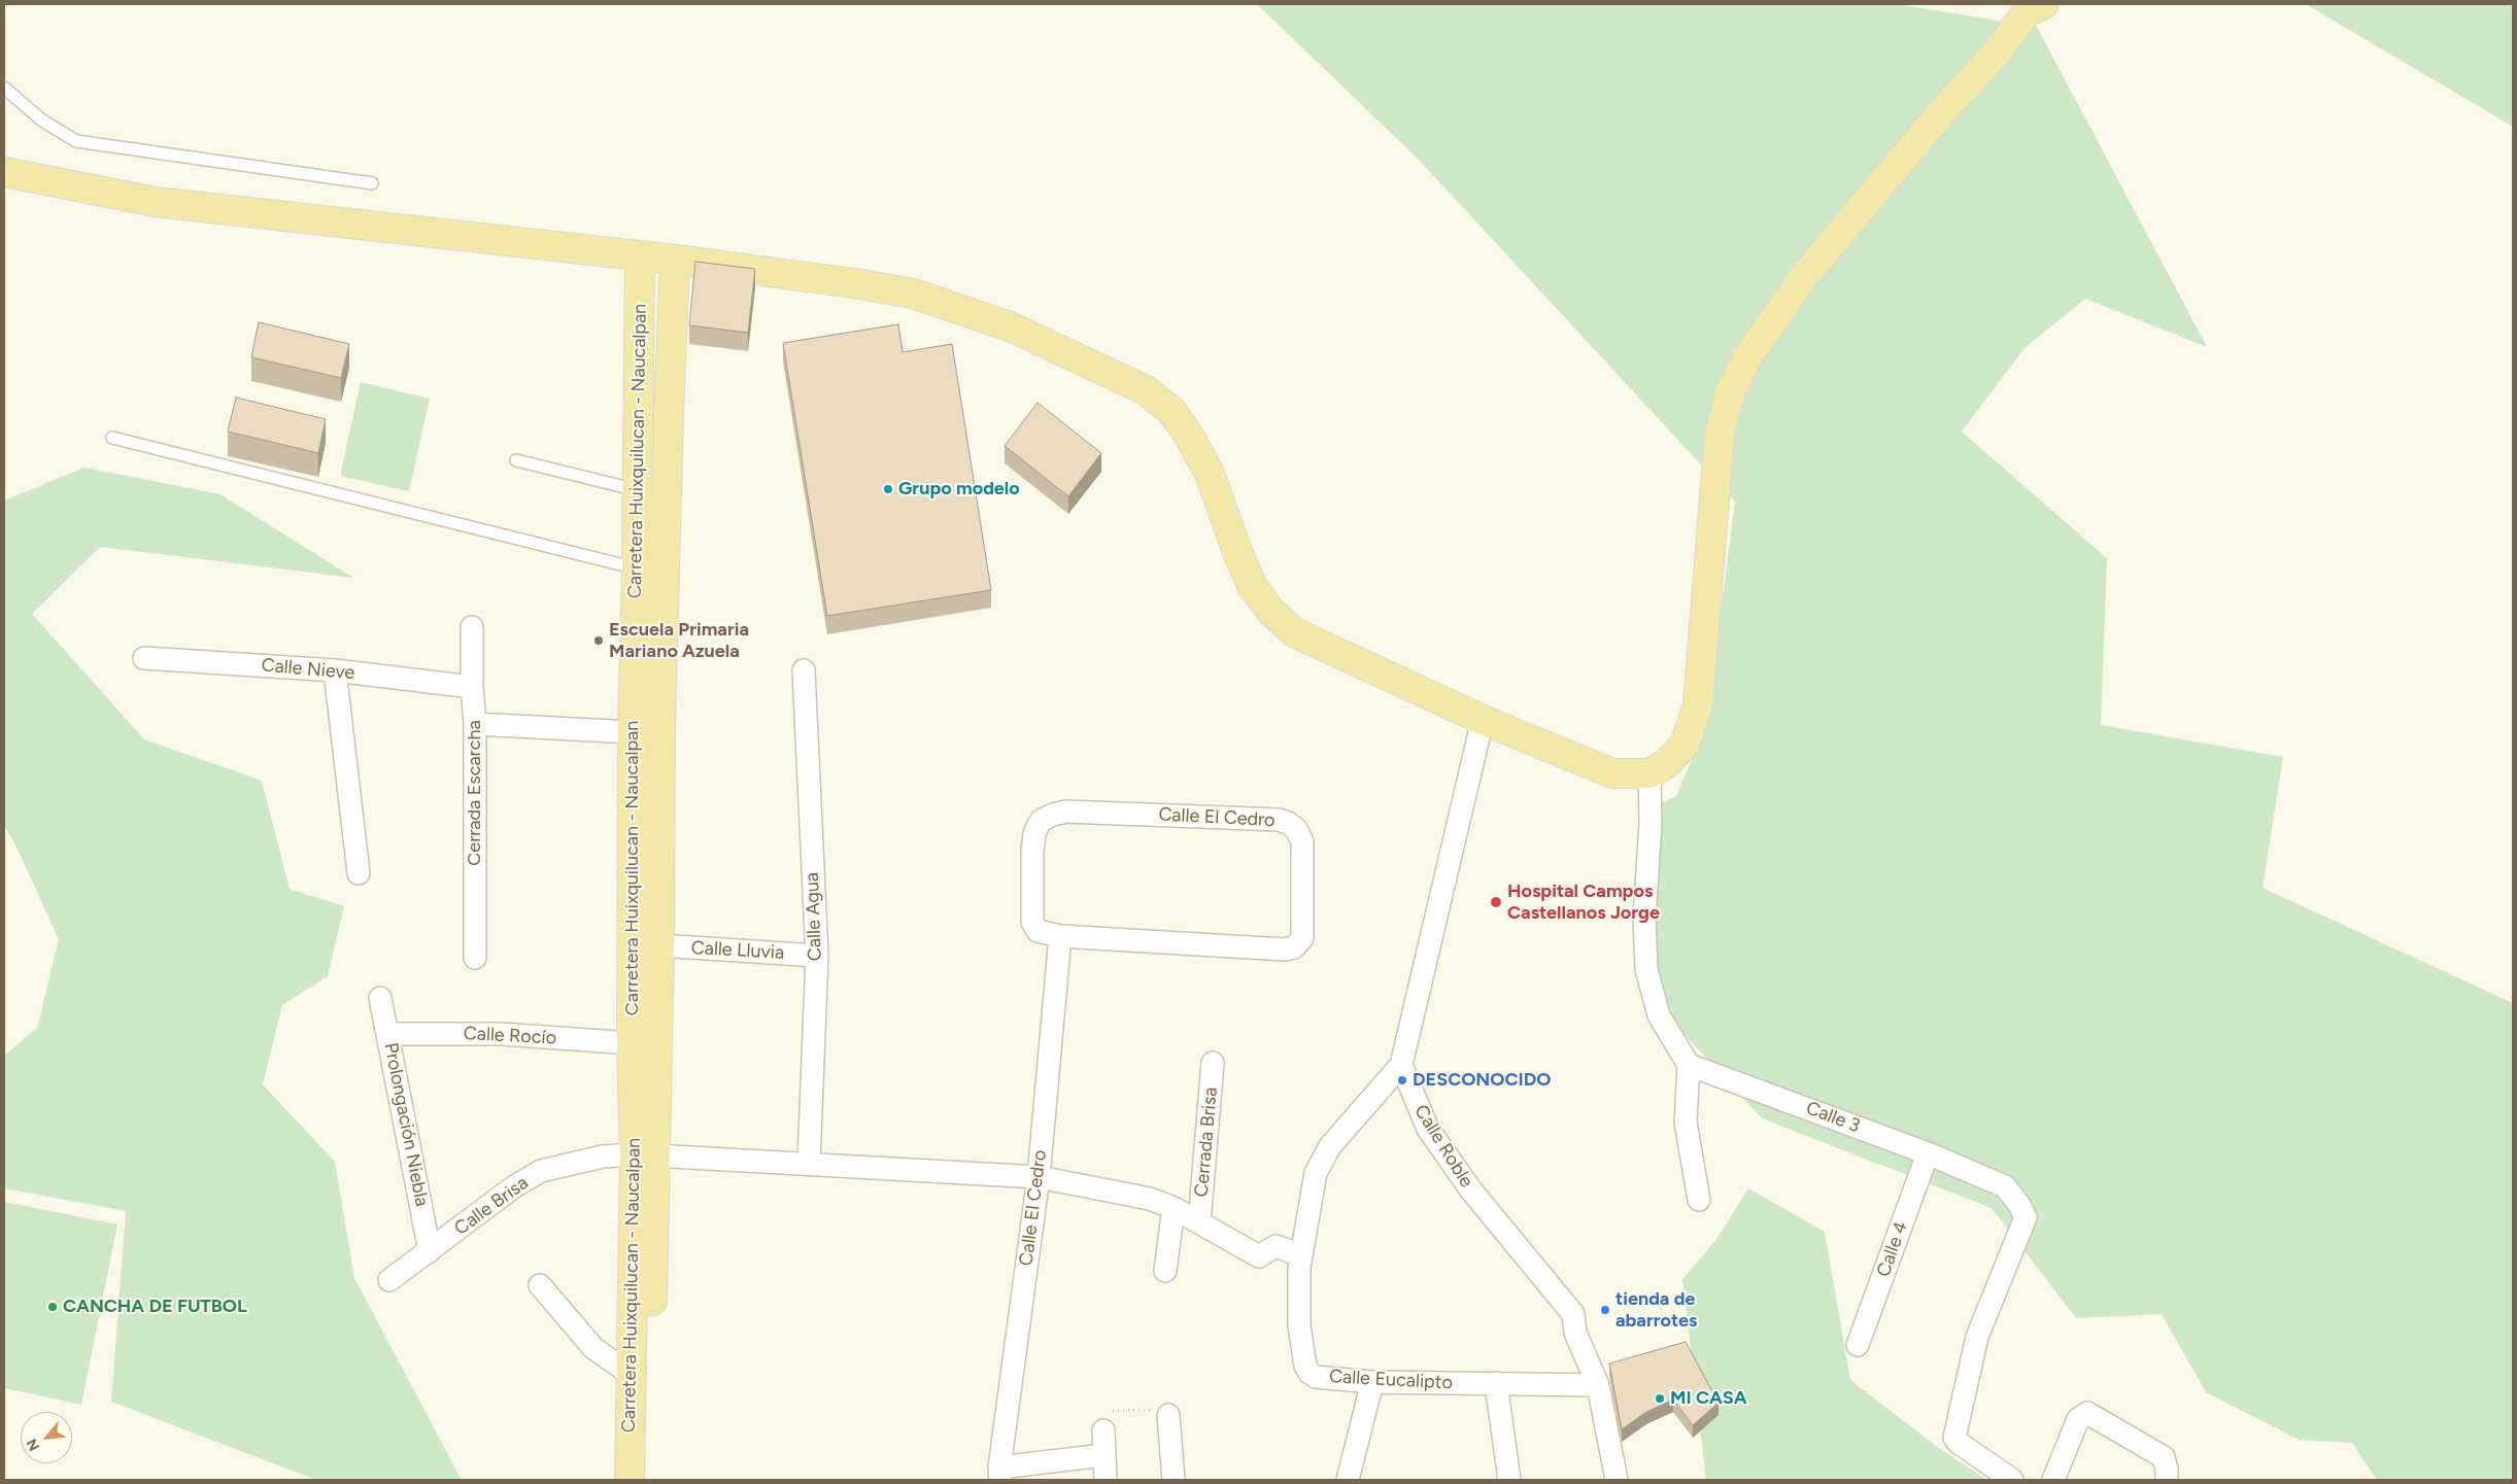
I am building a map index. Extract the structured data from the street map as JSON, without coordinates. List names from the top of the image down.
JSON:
{
  "streets": {
    "main road": ["Carretera Huixquilucan - Naucalpan"],
    "street": [
      "Calle Nieve",
      "Cerrada Escarcha",
      "Calle El Cedro",
      "Calle Agua",
      "Calle Lluvia",
      "Calle Rocío",
      "Calle 3",
      "Prolongación Niebla",
      "Cerrada Brisa",
      "Calle Roble",
      "Calle Brisa",
      "Calle 4",
      "Calle Eucalipto"
    ]
  },
  "crossings": [
    ["Carretera Huixquilucan - Naucalpan", "Calle Lluvia"],
    ["Carretera Huixquilucan - Naucalpan", "Calle Rocío"],
    ["Carretera Huixquilucan - Naucalpan", "Calle Brisa"],
    ["Calle Nieve", "Cerrada Escarcha"],
    ["Calle El Cedro", "Calle Brisa"],
    ["Calle Agua", "Calle Lluvia"],
    ["Calle Agua", "Calle Brisa"],
    ["Calle Rocío", "Prolongación Niebla"],
    ["Calle 3", "Calle 4"],
    ["Prolongación Niebla", "Calle Brisa"],
    ["Cerrada Brisa", "Calle Brisa"],
    ["Calle Roble", "Calle Eucalipto"],
    ["Calle Brisa", "Calle Eucalipto"]
  ],
  "places": [
    "Grupo modelo",
    "Escuela Primaria Mariano Azuela",
    "Hospital Campos Castellanos Jorge",
    "DESCONOCIDO",
    "CANCHA DE FUTBOL",
    "tienda de abarrotes",
    "MI CASA"
  ],
  "north": "bottom left"
}
